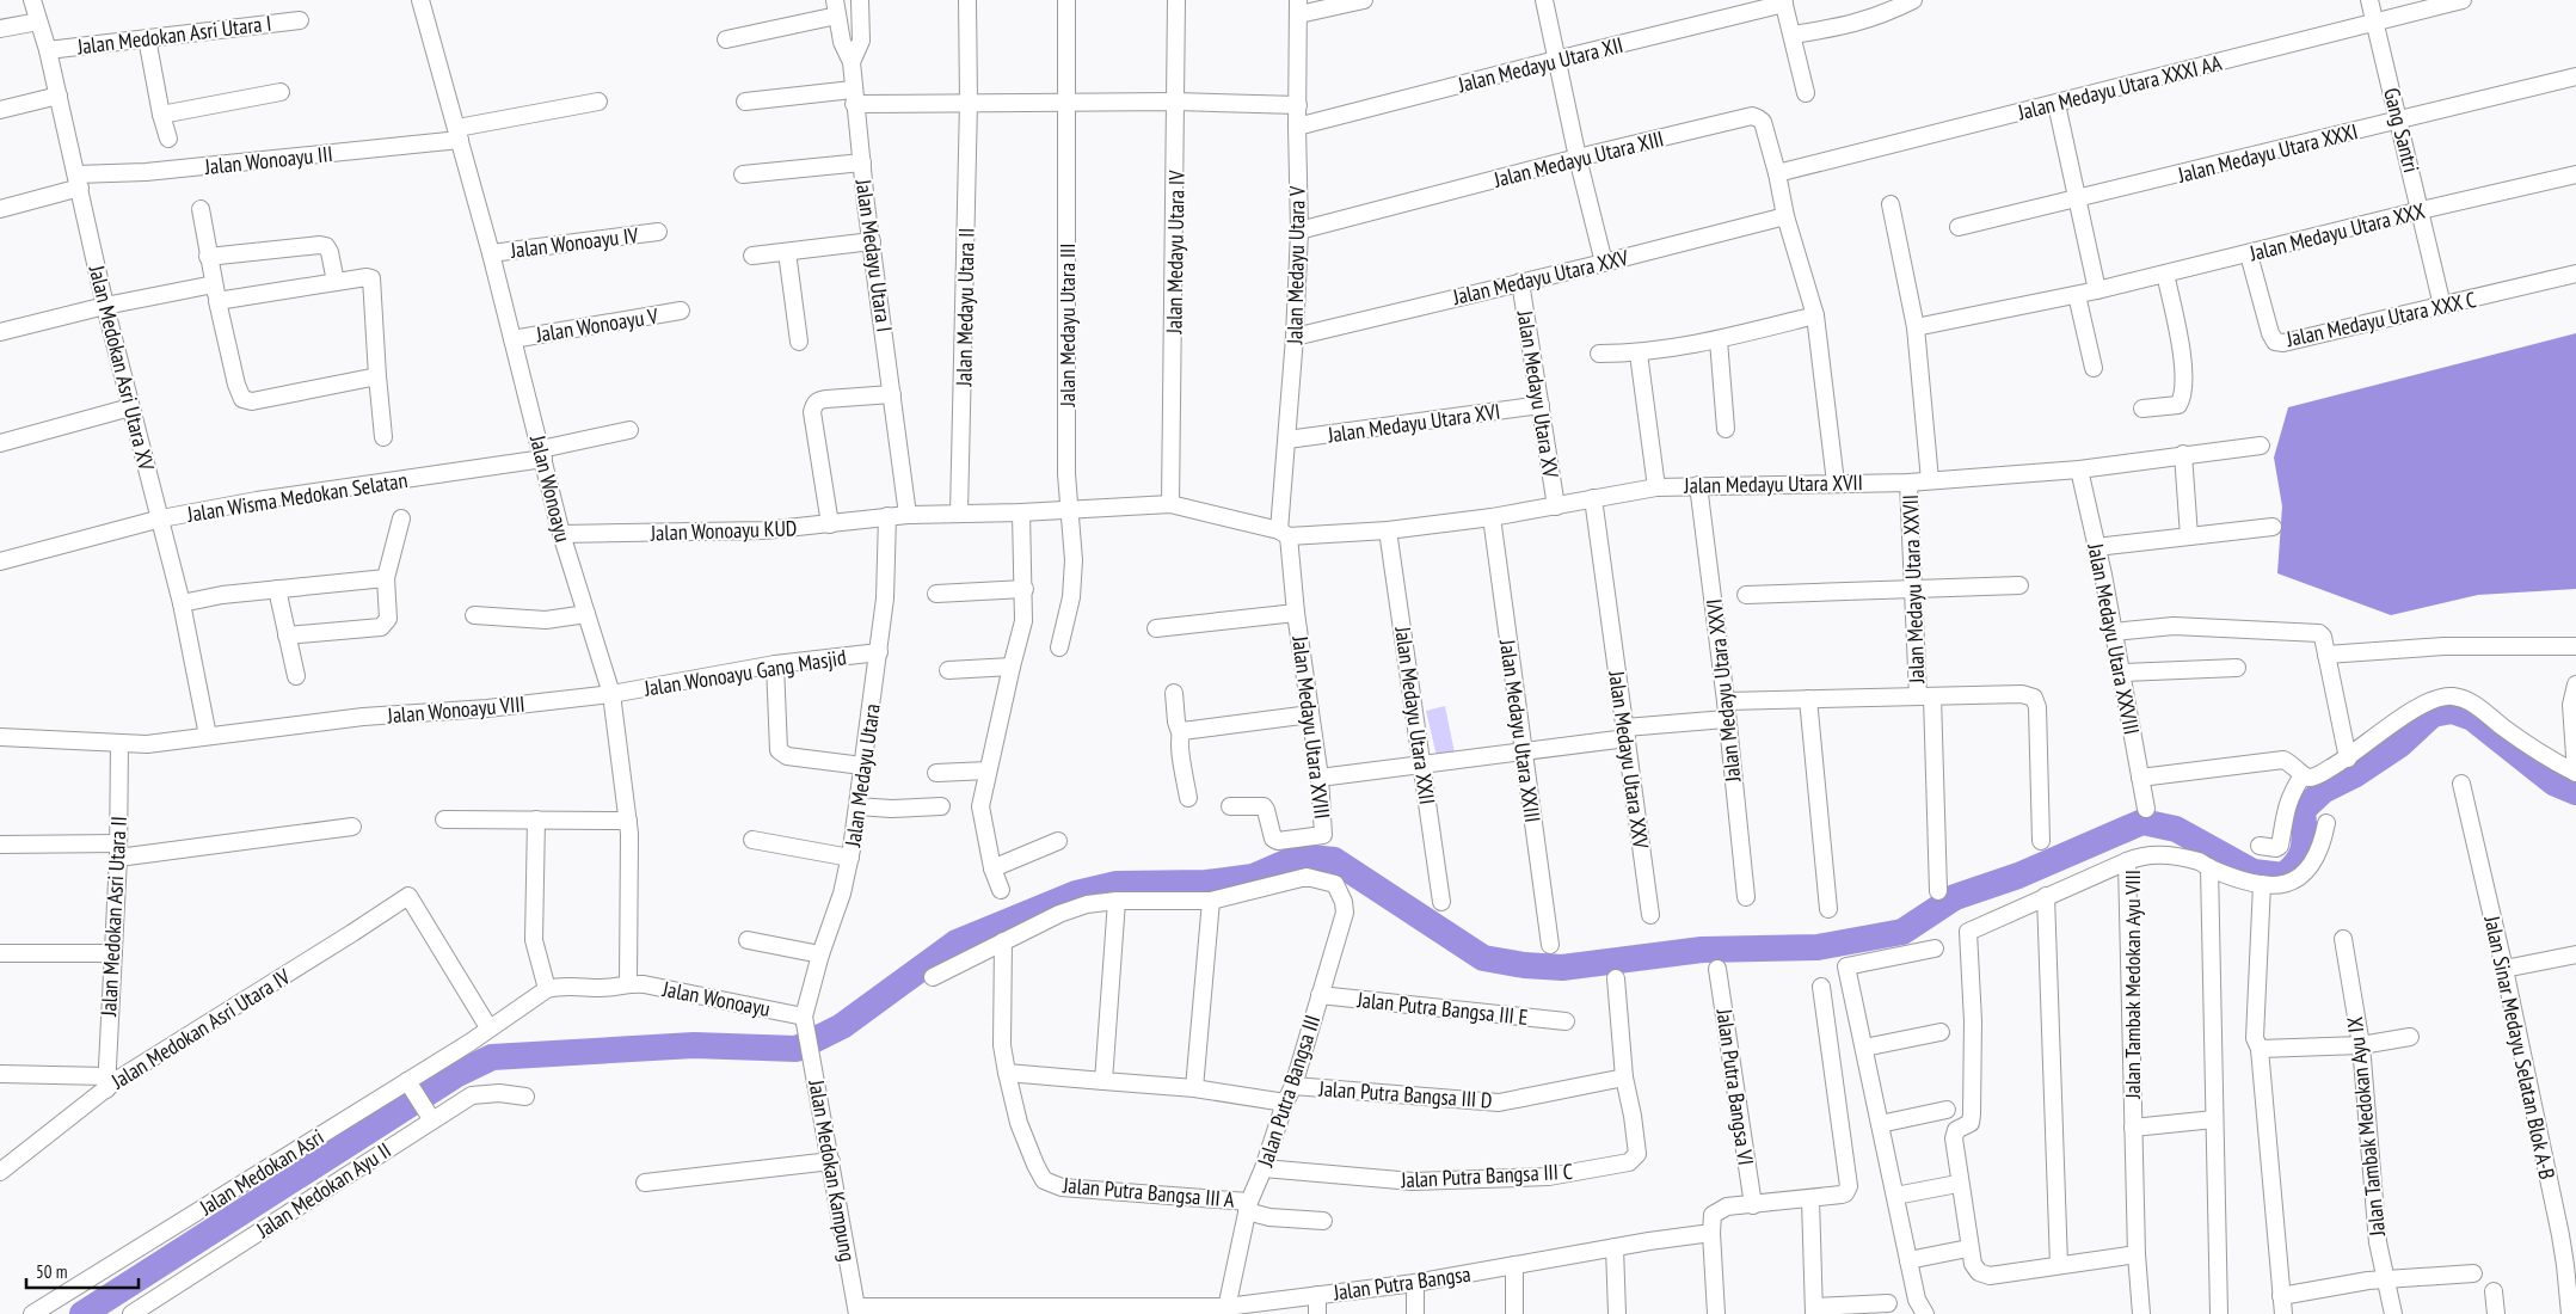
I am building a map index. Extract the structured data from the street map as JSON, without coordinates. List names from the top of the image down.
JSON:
{
  "streets": {
    "street": [
      "Jalan Medokan Asri Utara I",
      "Jalan Medayu Utara XII",
      "Jalan Medayu Utara XXXI AA",
      "Gang Santri",
      "Jalan Medayu Utara XXXI",
      "Jalan Medayu Utara XIII",
      "Jalan Wonoayu III",
      "Jalan Medayu Utara XXX",
      "Jalan Wonoayu IV",
      "Jalan Medayu Utara IV",
      "Jalan Medayu Utara I",
      "Jalan Medayu Utara V",
      "Jalan Medayu Utara XXV",
      "Jalan Medayu Utara II",
      "Jalan Medayu Utara XXX C",
      "Jalan Wonoayu V",
      "Jalan Medayu Utara III",
      "Jalan Medokan Asri Utara XV",
      "Jalan Medayu Utara XV",
      "Jalan Medayu Utara XVI",
      "Jalan Medayu Utara XVII",
      "Jalan Wonoayu",
      "Jalan Wisma Medokan Selatan",
      "Jalan Wonoayu KUD",
      "Jalan Medayu Utara XXVII",
      "Jalan Medayu Utara XXVIII",
      "Jalan Wonoayu Gang Masjid",
      "Jalan Medayu Utara XXVI",
      "Jalan Wonoayu VIII",
      "Jalan Medayu Utara XXII",
      "Jalan Medayu Utara XVIII",
      "Jalan Medayu Utara XXIII",
      "Jalan Medayu Utara",
      "Jalan Medokan Asri Utara II",
      "Jalan Tambak Medokan Ayu VIII",
      "Jalan Putra Bangsa III E",
      "Jalan Medokan Asri Utara IV",
      "Jalan Sinar Medayu Selatan Blok A-B",
      "Jalan Putra Bangsa VI",
      "Jalan Putra Bangsa III",
      "Jalan Putra Bangsa III D",
      "Jalan Tambak Medokan Ayu IX",
      "Jalan Medokan Kampung",
      "Jalan Medokan Asri",
      "Jalan Putra Bangsa III C",
      "Jalan Medokan Ayu II",
      "Jalan Putra Bangsa III A",
      "Jalan Putra Bangsa"
    ]
  },
  "crossings": [
    ["Jalan Medokan Asri Utara I", "Jalan Medokan Asri Utara XV"],
    ["Jalan Medayu Utara XII", "Jalan Medayu Utara V"],
    ["Jalan Medayu Utara XXXI AA", "Gang Santri"],
    ["Jalan Medayu Utara XXXI AA", "Jalan Medayu Utara XIII"],
    ["Gang Santri", "Jalan Medayu Utara XXXI"],
    ["Gang Santri", "Jalan Medayu Utara XXX"],
    ["Gang Santri", "Jalan Medayu Utara XXX C"],
    ["Jalan Medayu Utara XIII", "Jalan Medayu Utara V"],
    ["Jalan Medayu Utara XIII", "Jalan Medayu Utara XXV"],
    ["Jalan Medayu Utara XIII", "Jalan Medayu Utara XVII"],
    ["Jalan Wonoayu III", "Jalan Medokan Asri Utara XV"],
    ["Jalan Wonoayu III", "Jalan Wonoayu"],
    ["Jalan Medayu Utara XXX", "Jalan Medayu Utara XXX C"],
    ["Jalan Wonoayu IV", "Jalan Wonoayu"],
    ["Jalan Medayu Utara V", "Jalan Medayu Utara XXV"],
    ["Jalan Medayu Utara V", "Jalan Medayu Utara XVI"],
    ["Jalan Medayu Utara V", "Jalan Medayu Utara XVII"],
    ["Jalan Medayu Utara V", "Jalan Medayu Utara XVIII"],
    ["Jalan Medayu Utara XXV", "Jalan Medayu Utara XV"],
    ["Jalan Medayu Utara XXV", "Jalan Medayu Utara XVII"],
    ["Jalan Wonoayu V", "Jalan Wonoayu"],
    ["Jalan Medokan Asri Utara XV", "Jalan Wisma Medokan Selatan"],
    ["Jalan Medokan Asri Utara XV", "Jalan Wonoayu VIII"],
    ["Jalan Medayu Utara XV", "Jalan Medayu Utara XVI"],
    ["Jalan Medayu Utara XV", "Jalan Medayu Utara XVII"],
    ["Jalan Medayu Utara XVII", "Jalan Medayu Utara XXVII"],
    ["Jalan Medayu Utara XVII", "Jalan Medayu Utara XXVIII"],
    ["Jalan Medayu Utara XVII", "Jalan Medayu Utara XXVI"],
    ["Jalan Medayu Utara XVII", "Jalan Medayu Utara XXII"],
    ["Jalan Medayu Utara XVII", "Jalan Medayu Utara XVIII"],
    ["Jalan Medayu Utara XVII", "Jalan Medayu Utara XXIII"],
    ["Jalan Wonoayu", "Jalan Wisma Medokan Selatan"],
    ["Jalan Wonoayu", "Jalan Wonoayu KUD"],
    ["Jalan Wonoayu", "Jalan Wonoayu Gang Masjid"],
    ["Jalan Wonoayu", "Jalan Wonoayu VIII"],
    ["Jalan Wonoayu", "Jalan Medayu Utara"],
    ["Jalan Wonoayu", "Jalan Medokan Asri Utara IV"],
    ["Jalan Wonoayu", "Jalan Medokan Kampung"],
    ["Jalan Wonoayu", "Jalan Medokan Asri"],
    ["Jalan Wonoayu KUD", "Jalan Medayu Utara"],
    ["Jalan Wonoayu Gang Masjid", "Jalan Wonoayu VIII"],
    ["Jalan Wonoayu Gang Masjid", "Jalan Medayu Utara"],
    ["Jalan Wonoayu VIII", "Jalan Medokan Asri Utara II"],
    ["Jalan Medayu Utara", "Jalan Medokan Kampung"],
    ["Jalan Medokan Asri Utara II", "Jalan Medokan Asri Utara IV"],
    ["Jalan Putra Bangsa III E", "Jalan Putra Bangsa III"],
    ["Jalan Medokan Asri Utara IV", "Jalan Medokan Asri"],
    ["Jalan Putra Bangsa III", "Jalan Putra Bangsa III D"],
    ["Jalan Putra Bangsa III", "Jalan Putra Bangsa III C"],
    ["Jalan Putra Bangsa III", "Jalan Putra Bangsa III A"],
    ["Jalan Putra Bangsa III", "Jalan Putra Bangsa"],
    ["Jalan Putra Bangsa III D", "Jalan Putra Bangsa III C"],
    ["Jalan Medokan Kampung", "Jalan Putra Bangsa"]
  ],
  "scale_bar": "50 m"
}
